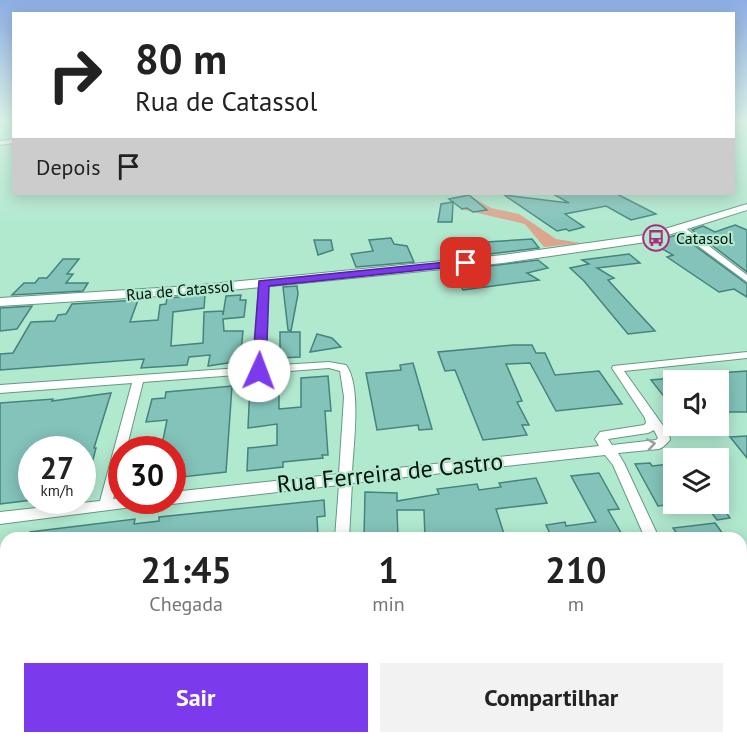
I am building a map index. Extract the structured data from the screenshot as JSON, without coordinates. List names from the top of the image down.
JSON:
{
  "streets": {
    "main road": ["Rua de Catassol"],
    "street": ["Rua Ferreira de Castro"]
  },
  "places": {
    "bus stop": ["Catassol"]
  },
  "page": {
    "turn": ["80 m", "Rua de Catassol"],
    "then": "Depois",
    "speed": "27 km/h",
    "limit": "30",
    "eta": [
      "21:45",
      "Chegada",
      "1",
      "min",
      "210",
      "m"
    ],
    "buttons": ["Sair", "Compartilhar"]
  }
}
